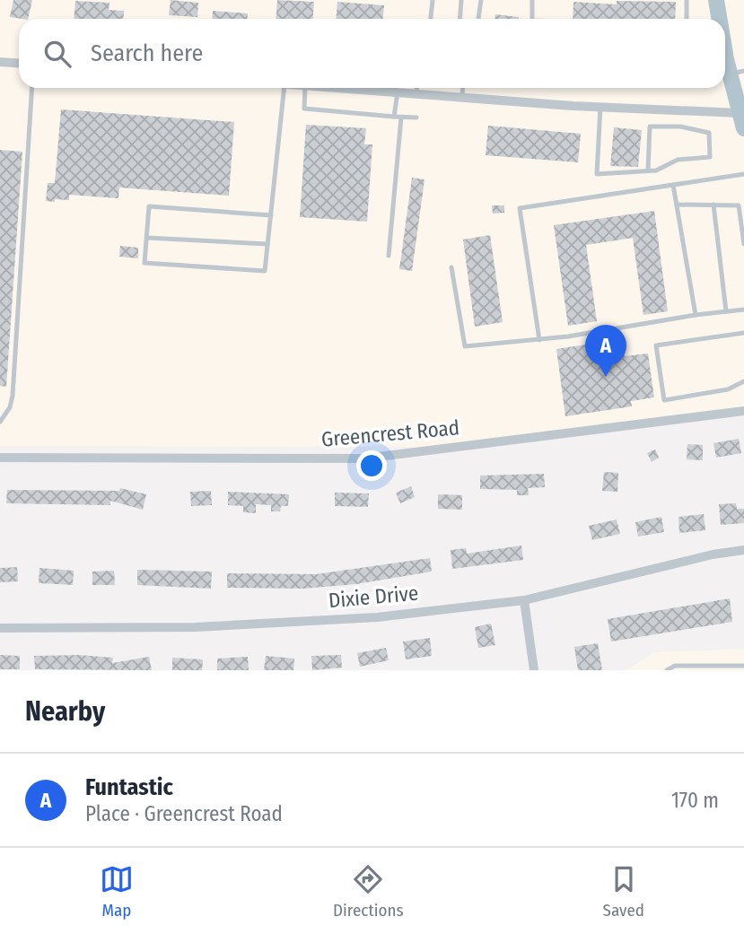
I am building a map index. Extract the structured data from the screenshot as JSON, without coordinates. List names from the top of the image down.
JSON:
{
  "streets": {
    "street": ["Greencrest Road", "Dixie Drive"]
  },
  "page": {
    "search": "Search here",
    "pins": "A",
    "heading": "Nearby",
    "list": [
      {
        "mark": "A",
        "name": "Funtastic",
        "note": "Place · Greencrest Road",
        "value": "170 m"
      }
    ],
    "nav": ["Map", "Directions", "Saved"]
  }
}
